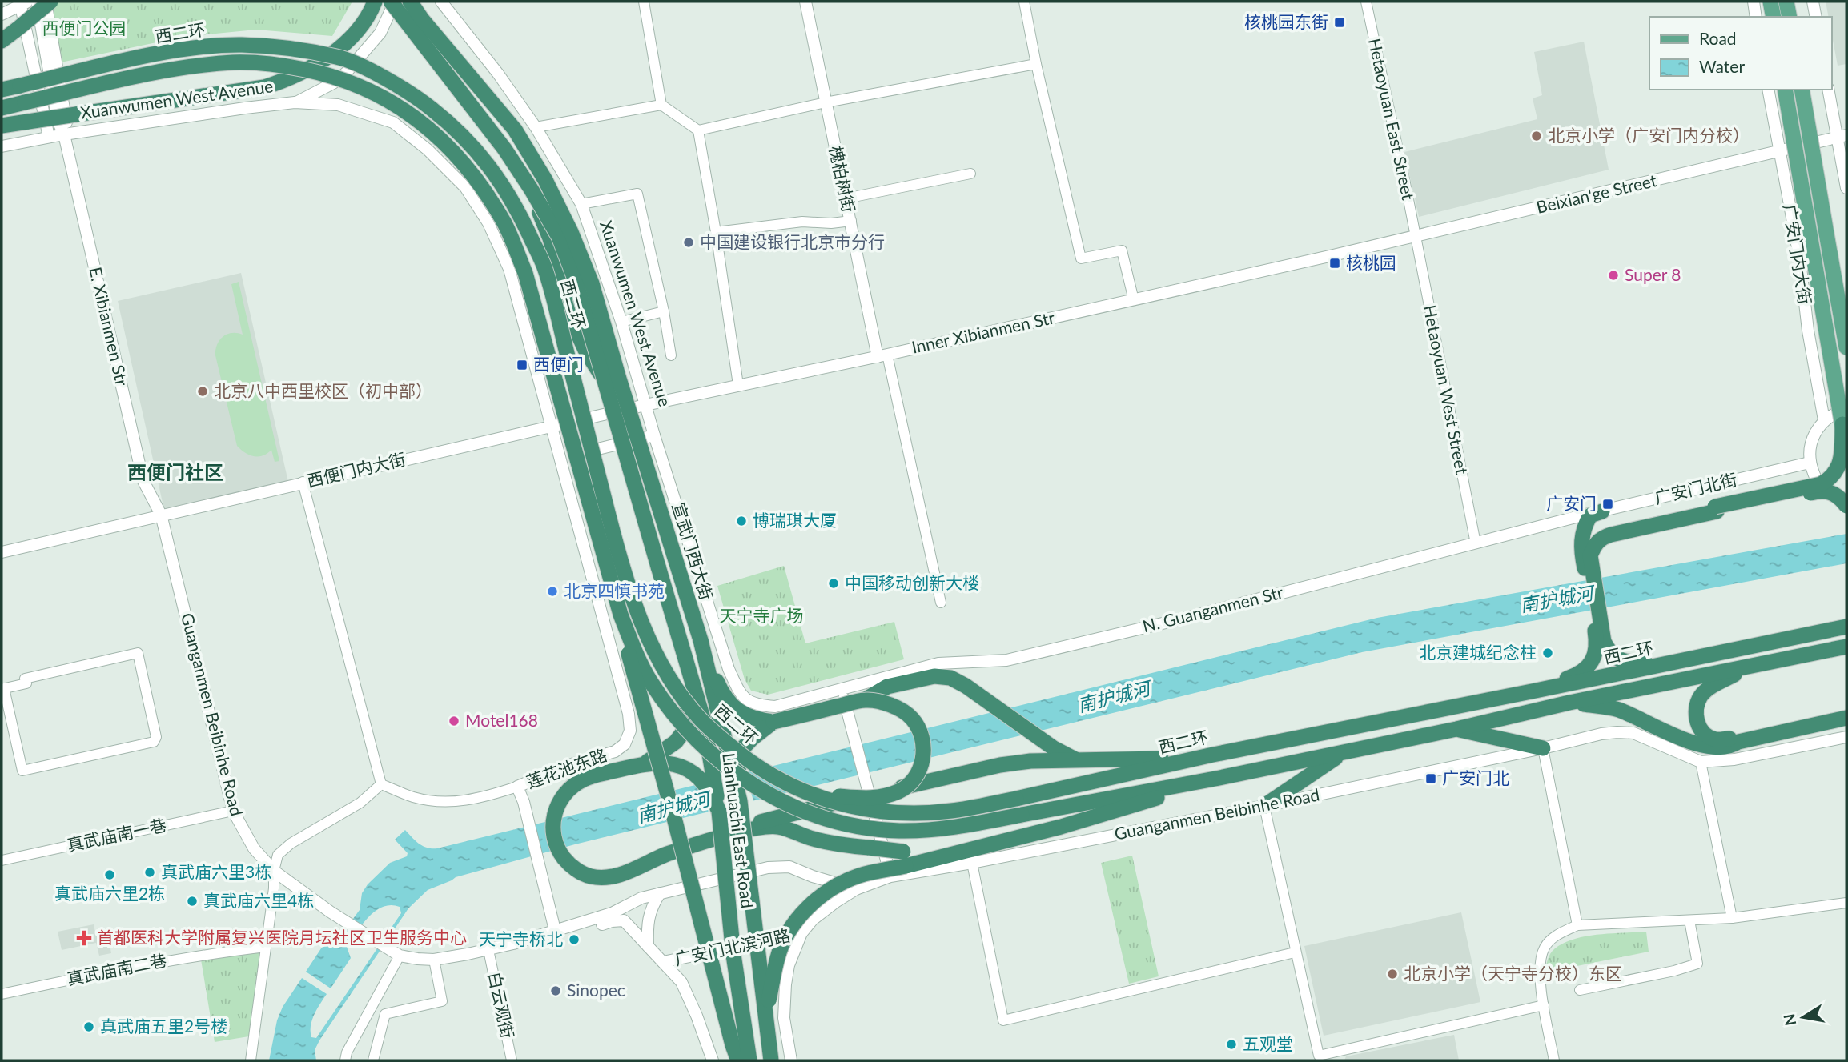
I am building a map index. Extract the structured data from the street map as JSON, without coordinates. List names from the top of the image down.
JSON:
{
  "streets": {
    "highway": ["西二环", "Xuanwumen West Avenue", "Lianhuachi East Road"],
    "street": [
      "Hetaoyuan East Street",
      "槐柏树街",
      "Beixian'ge Street",
      "广安门内大街",
      "E. Xibianmen Str",
      "Inner Xibianmen Str",
      "Hetaoyuan West Street",
      "西便门内大街",
      "广安门北街",
      "N. Guanganmen Str",
      "Guanganmen Beibinhe Road",
      "莲花池东路",
      "真武庙南一巷",
      "广安门北滨河路",
      "真武庙南二巷",
      "白云观街"
    ]
  },
  "crossings": [
    ["Xuanwumen West Avenue", "E. Xibianmen Str"],
    ["Xuanwumen West Avenue", "Inner Xibianmen Str"],
    ["Xuanwumen West Avenue", "西便门内大街"],
    ["Xuanwumen West Avenue", "N. Guanganmen Str"],
    ["Xuanwumen West Avenue", "莲花池东路"],
    ["Xuanwumen West Avenue", "Lianhuachi East Road"],
    ["Hetaoyuan East Street", "Beixian'ge Street"],
    ["Hetaoyuan East Street", "Inner Xibianmen Str"],
    ["Hetaoyuan East Street", "Hetaoyuan West Street"],
    ["槐柏树街", "Inner Xibianmen Str"],
    ["Beixian'ge Street", "广安门内大街"],
    ["Beixian'ge Street", "Inner Xibianmen Str"],
    ["Beixian'ge Street", "Hetaoyuan West Street"],
    ["E. Xibianmen Str", "西便门内大街"],
    ["E. Xibianmen Str", "Guanganmen Beibinhe Road"],
    ["Inner Xibianmen Str", "Hetaoyuan West Street"],
    ["Inner Xibianmen Str", "西便门内大街"],
    ["Hetaoyuan West Street", "广安门北街"],
    ["Hetaoyuan West Street", "N. Guanganmen Str"],
    ["西便门内大街", "Guanganmen Beibinhe Road"],
    ["广安门北街", "N. Guanganmen Str"],
    ["Guanganmen Beibinhe Road", "真武庙南一巷"]
  ],
  "districts": ["西便门社区"],
  "water": ["南护城河"],
  "parks": ["西便门公园", "天宁寺广场"],
  "places": {
    "transit": [
      "核桃园东街",
      "核桃园",
      "西便门",
      "广安门",
      "广安门北"
    ],
    "other": [
      "北京小学（广安门内分校）",
      "中国建设银行北京市分行",
      "Super 8",
      "北京八中西里校区（初中部）",
      "博瑞琪大厦",
      "中国移动创新大楼",
      "北京四慎书苑",
      "北京建城纪念柱",
      "Motel168",
      "真武庙六里3栋",
      "真武庙六里2栋",
      "真武庙六里4栋",
      "天宁寺桥北",
      "北京小学（天宁寺分校）东区",
      "Sinopec",
      "真武庙五里2号楼",
      "五观堂"
    ],
    "health": ["首都医科大学附属复兴医院月坛社区卫生服务中心"]
  },
  "legend": ["Road", "Water"],
  "north": "left"
}
